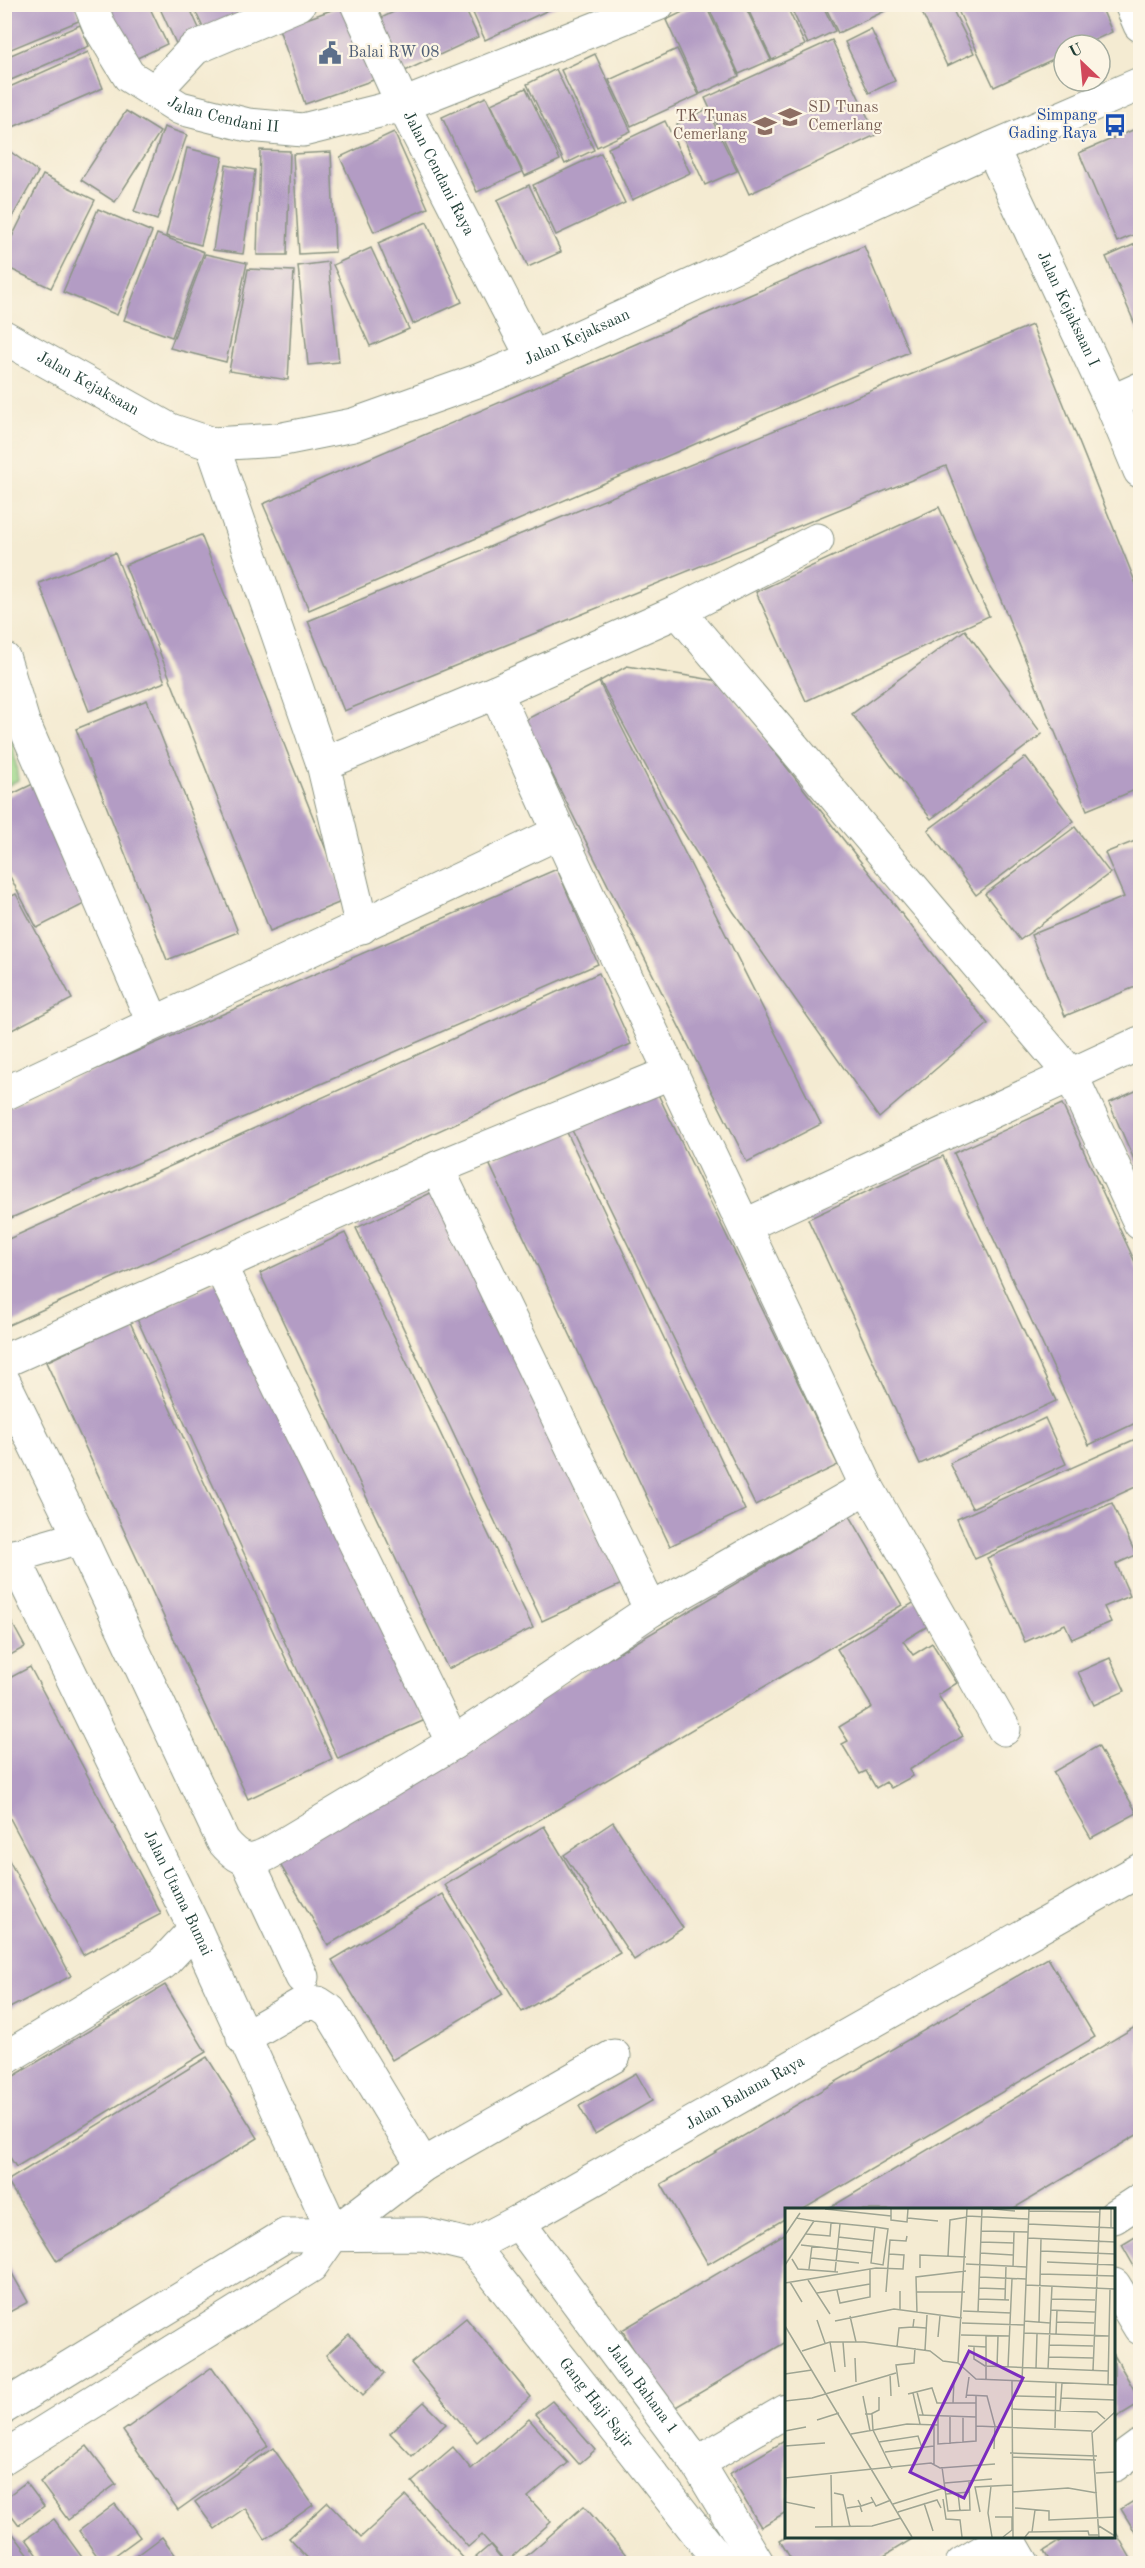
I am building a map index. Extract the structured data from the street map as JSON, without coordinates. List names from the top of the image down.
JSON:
{
  "streets": {
    "street": [
      "Jalan Cendani II",
      "Jalan Cendani Raya",
      "Jalan Kejaksaan I",
      "Jalan Kejaksaan",
      "Jalan Utama Bumai",
      "Jalan Bahana Raya",
      "Jalan Bahana 1",
      "Gang Haji Sajir"
    ]
  },
  "crossings": [
    ["Jalan Cendani II", "Jalan Cendani Raya"],
    ["Jalan Cendani Raya", "Jalan Kejaksaan"],
    ["Jalan Kejaksaan I", "Jalan Kejaksaan"],
    ["Jalan Bahana Raya", "Jalan Bahana 1"],
    ["Jalan Bahana Raya", "Gang Haji Sajir"]
  ],
  "places": {
    "public building": ["Balai RW 08"],
    "school or university": ["SD Tunas Cemerlang", "TK Tunas Cemerlang"],
    "bus stop": ["Simpang Gading Raya"]
  },
  "north": "top left"
}
